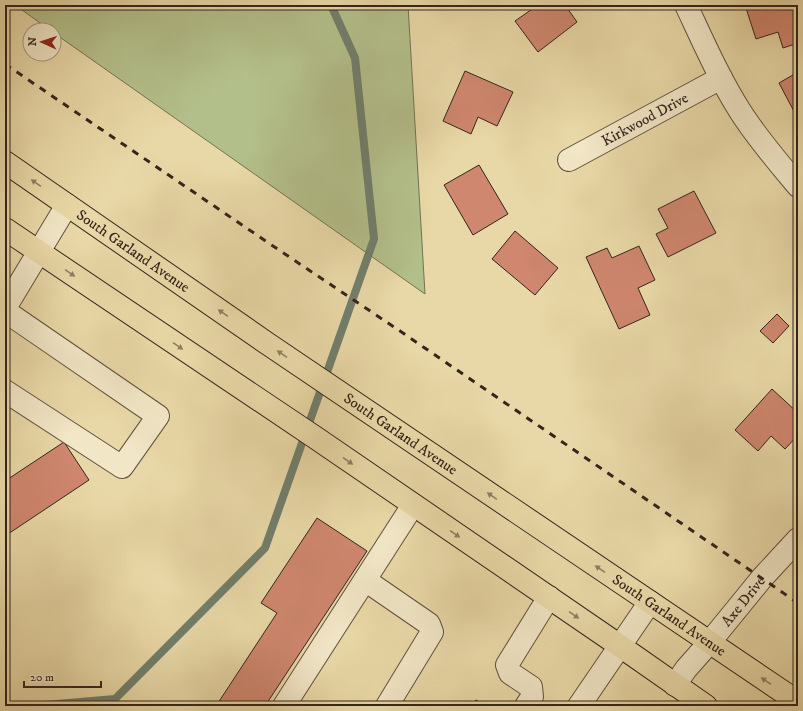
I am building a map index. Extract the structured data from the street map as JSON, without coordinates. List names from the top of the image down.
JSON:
{
  "streets": {
    "main road": ["South Garland Avenue"],
    "street": ["Kirkwood Drive", "Axe Drive"]
  },
  "crossings": [
    ["South Garland Avenue", "Axe Drive"]
  ],
  "scale_bar": "20 m",
  "north": "left"
}
